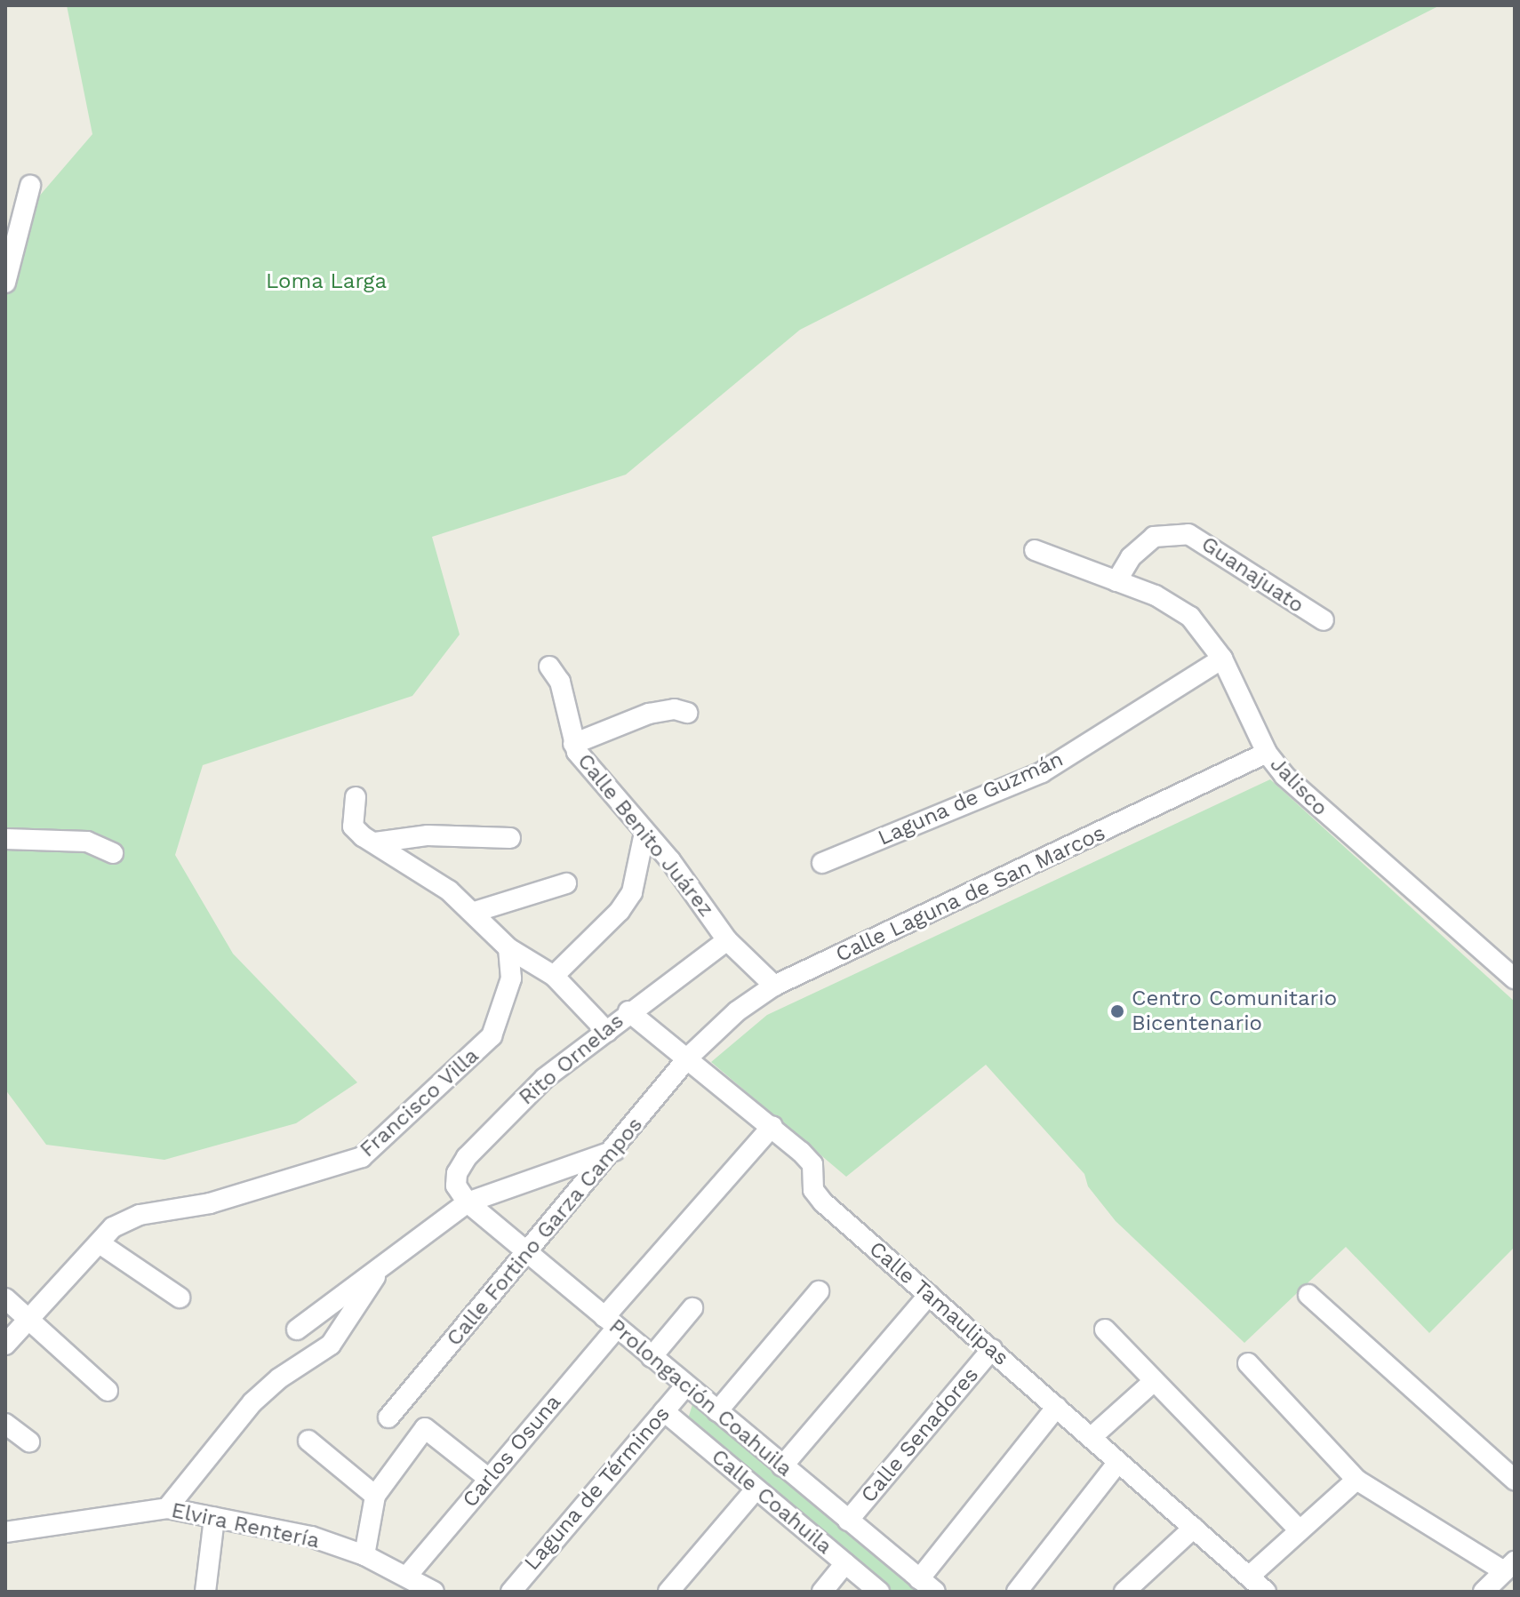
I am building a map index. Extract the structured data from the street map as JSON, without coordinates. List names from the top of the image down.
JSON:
{
  "streets": {
    "street": [
      "Guanajuato",
      "Jalisco",
      "Laguna de Guzmán",
      "Calle Benito Juárez",
      "Calle Laguna de San Marcos",
      "Rito Ornelas",
      "Francisco Villa",
      "Calle Fortino Garza Campos",
      "Calle Tamaulipas",
      "Prolongación Coahuila",
      "Calle Senadores",
      "Carlos Osuna",
      "Laguna de Términos",
      "Calle Coahuila",
      "Elvira Rentería"
    ]
  },
  "crossings": [
    ["Guanajuato", "Jalisco"],
    ["Jalisco", "Laguna de Guzmán"],
    ["Jalisco", "Calle Laguna de San Marcos"],
    ["Calle Benito Juárez", "Calle Laguna de San Marcos"],
    ["Calle Benito Juárez", "Rito Ornelas"],
    ["Calle Laguna de San Marcos", "Calle Fortino Garza Campos"],
    ["Calle Laguna de San Marcos", "Calle Tamaulipas"],
    ["Rito Ornelas", "Calle Tamaulipas"],
    ["Rito Ornelas", "Prolongación Coahuila"],
    ["Calle Fortino Garza Campos", "Calle Tamaulipas"],
    ["Calle Fortino Garza Campos", "Prolongación Coahuila"],
    ["Calle Tamaulipas", "Calle Senadores"],
    ["Calle Tamaulipas", "Carlos Osuna"],
    ["Prolongación Coahuila", "Calle Senadores"],
    ["Prolongación Coahuila", "Carlos Osuna"],
    ["Prolongación Coahuila", "Laguna de Términos"],
    ["Carlos Osuna", "Elvira Rentería"],
    ["Laguna de Términos", "Calle Coahuila"]
  ],
  "parks": ["Loma Larga"],
  "places": ["Centro Comunitario Bicentenario"]
}
